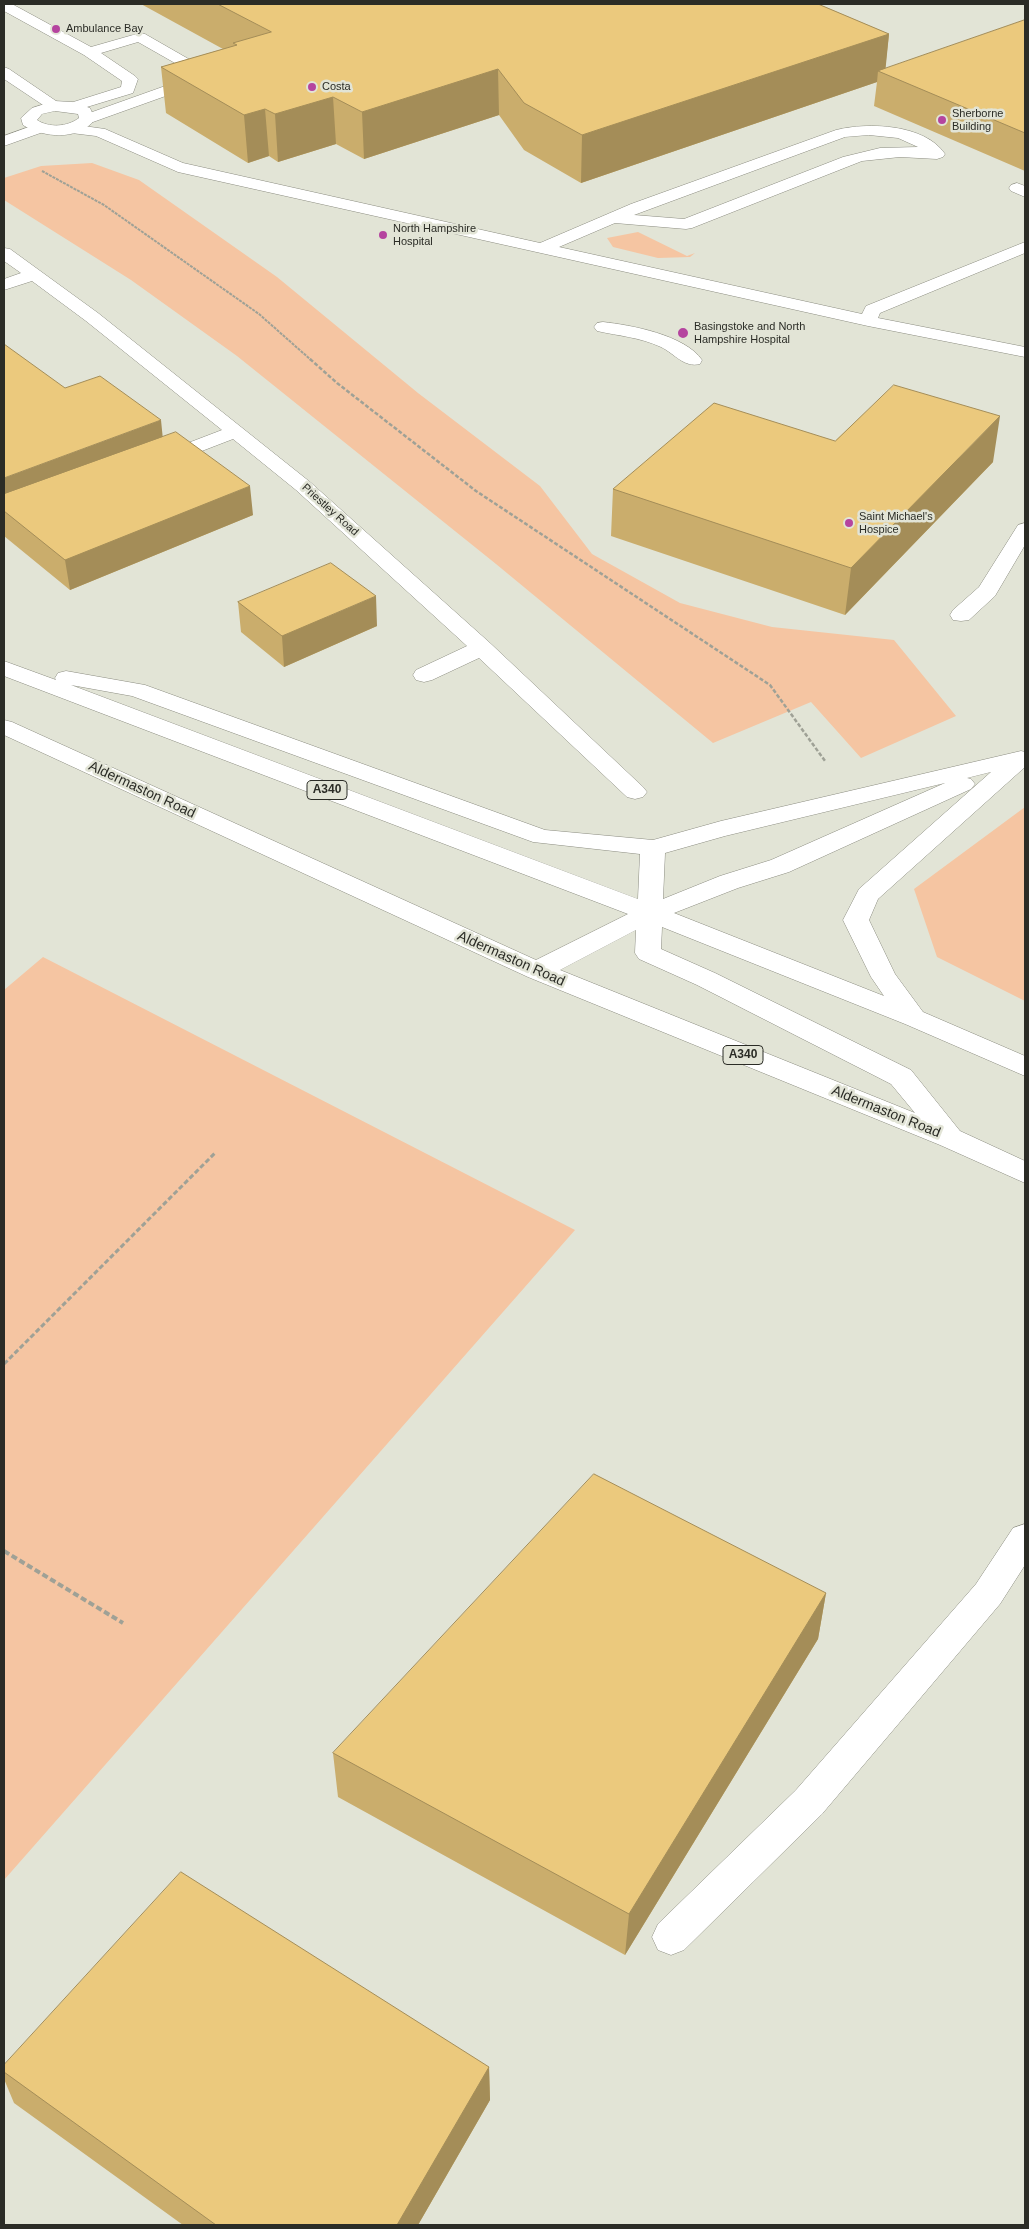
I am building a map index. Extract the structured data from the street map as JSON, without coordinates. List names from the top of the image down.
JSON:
{
  "streets": {
    "main road": ["Priestley Road", "Aldermaston Road", "A340"]
  },
  "crossings": [
    ["Aldermaston Road", "A340"]
  ],
  "places": [
    "Ambulance Bay",
    "Costa",
    "Sherborne Building",
    "North Hampshire Hospital",
    "Basingstoke and North Hampshire Hospital",
    "Saint Michael's Hospice"
  ]
}
